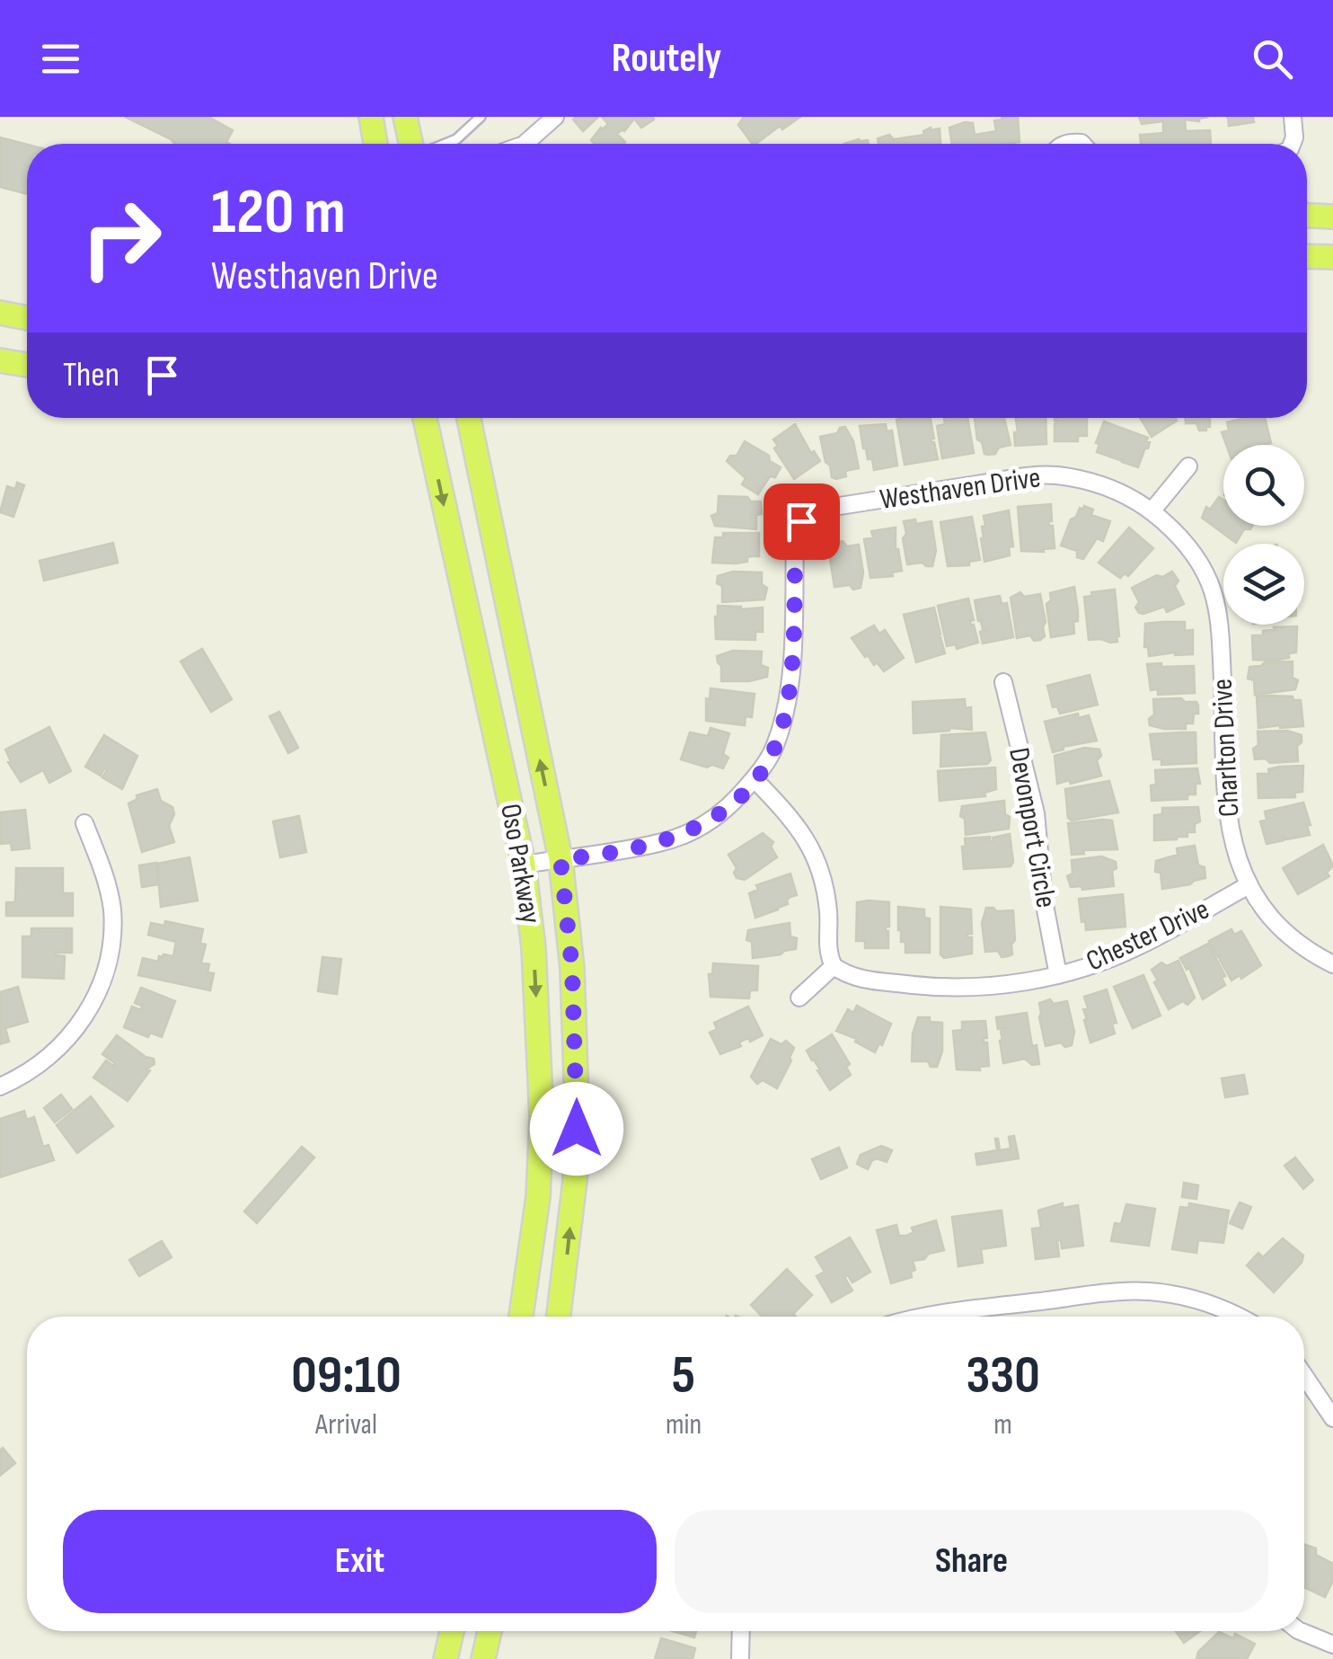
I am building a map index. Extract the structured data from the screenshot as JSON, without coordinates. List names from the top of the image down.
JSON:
{
  "streets": {
    "main road": ["Oso Parkway"],
    "street": [
      "Westhaven Drive",
      "Charlton Drive",
      "Devonport Circle",
      "Chester Drive"
    ]
  },
  "crossings": [
    ["Westhaven Drive", "Charlton Drive"],
    ["Westhaven Drive", "Oso Parkway"],
    ["Charlton Drive", "Chester Drive"],
    ["Devonport Circle", "Chester Drive"]
  ],
  "page": {
    "header": "Routely",
    "turn": ["120 m", "Westhaven Drive"],
    "then": "Then",
    "eta": [
      "09:10",
      "Arrival",
      "5",
      "min",
      "330",
      "m"
    ],
    "buttons": ["Exit", "Share"]
  }
}
